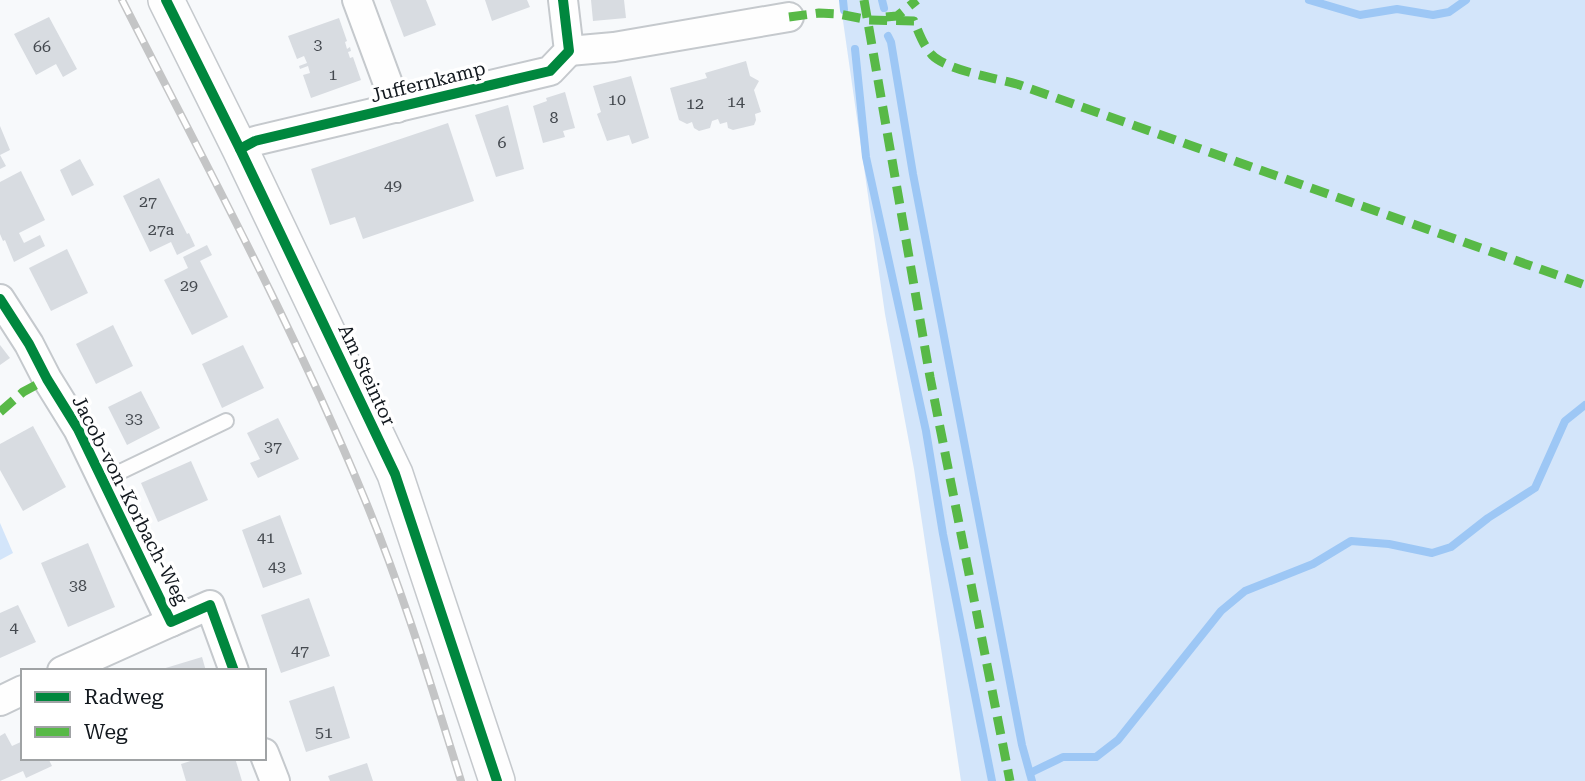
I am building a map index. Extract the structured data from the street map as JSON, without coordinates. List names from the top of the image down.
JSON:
{
  "streets": {
    "street": ["Juffernkamp", "Am Steintor", "Jacob-von-Korbach-Weg"]
  },
  "crossings": [
    ["Juffernkamp", "Am Steintor"]
  ],
  "house_numbers": [
    "3",
    "66",
    "1",
    "10",
    "14",
    "12",
    "8",
    "6",
    "49",
    "27",
    "27a",
    "29",
    "33",
    "37",
    "41",
    "43",
    "38",
    "4",
    "47",
    "51"
  ],
  "legend": ["Radweg", "Weg"]
}
